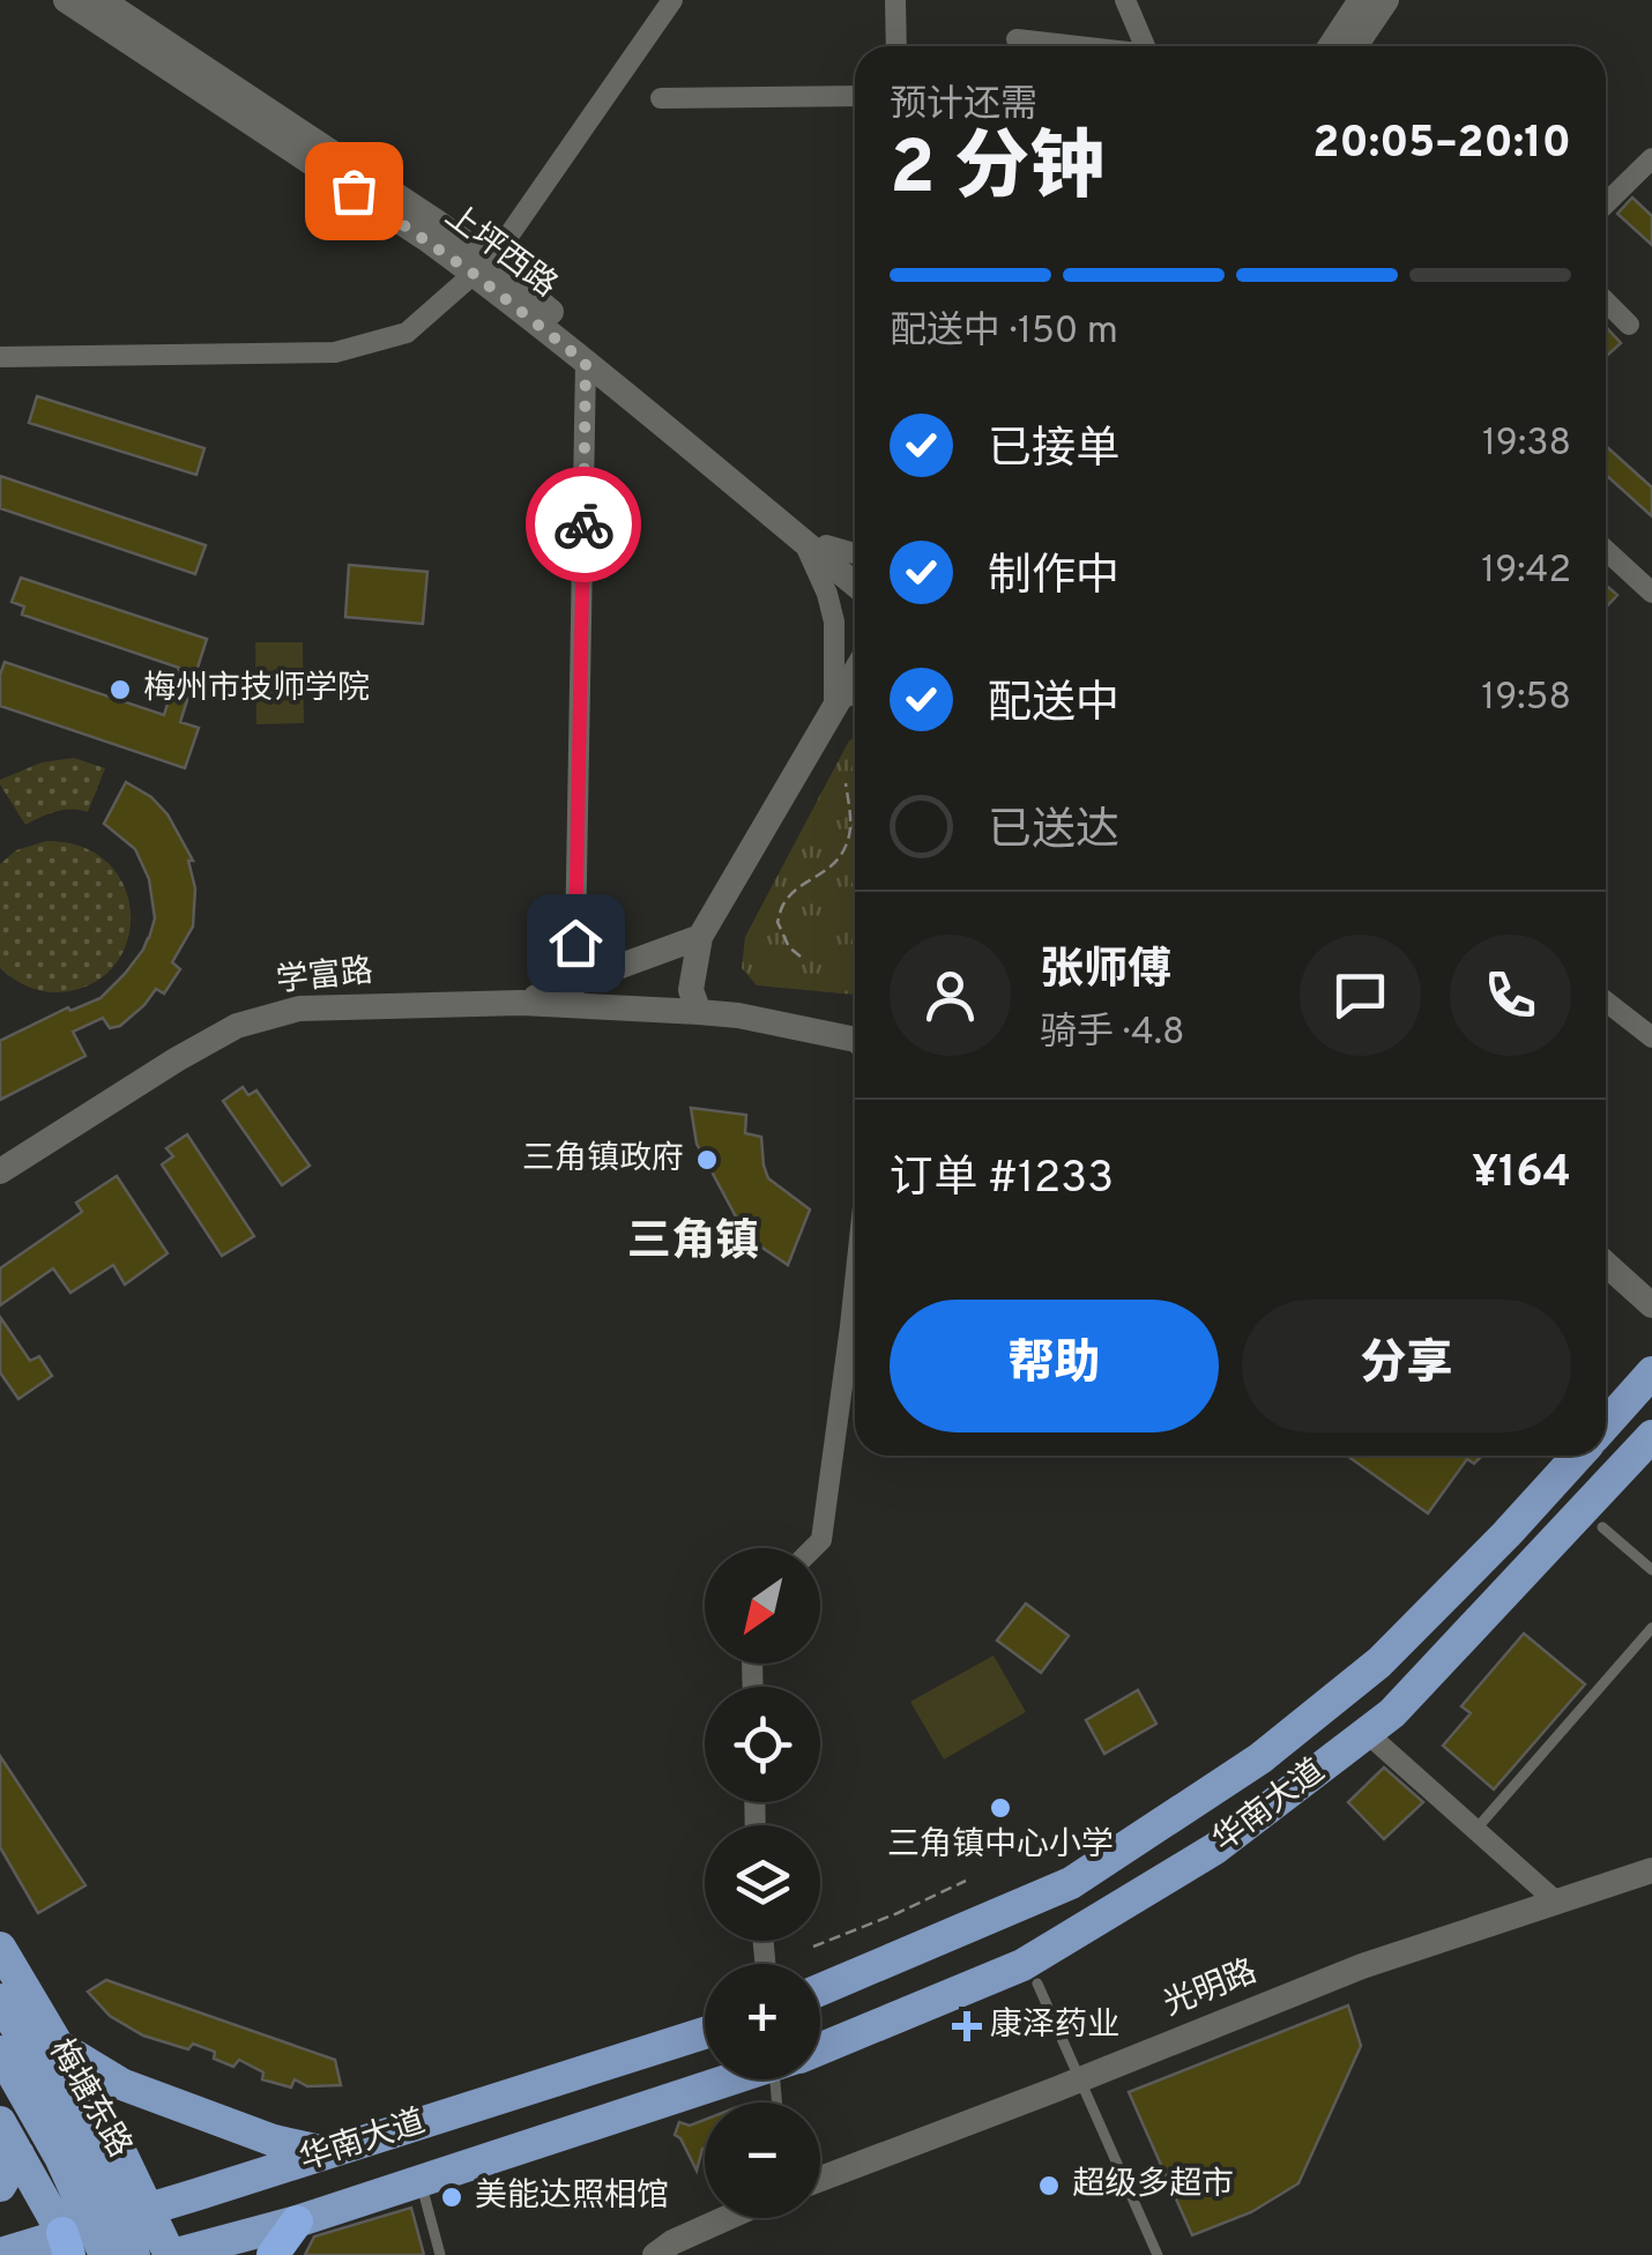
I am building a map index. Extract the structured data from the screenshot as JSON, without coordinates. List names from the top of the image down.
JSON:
{
  "streets": {
    "main road": ["华南大道", "梅塘东路"],
    "street": ["上坪西路", "学富路", "光明路"]
  },
  "crossings": [
    ["华南大道", "梅塘东路"]
  ],
  "districts": ["三角镇"],
  "places": {
    "other": [
      "梅州市技师学院",
      "三角镇政府",
      "三角镇中心小学",
      "超级多超市",
      "美能达照相馆"
    ],
    "health": ["康泽药业"]
  },
  "north": "bottom left",
  "page": {
    "heading": ["2 分钟", "预计还需", "20:05–20:10"],
    "panel": [
      "张师傅",
      "骑手 · 4.8",
      "订单 #1233",
      "¥164"
    ],
    "bar": "配送中 · 150 m",
    "list": [
      ["已接单", "19:38"],
      ["制作中", "19:42"],
      ["配送中", "19:58"],
      "已送达"
    ],
    "buttons": ["帮助", "分享"],
    "map_buttons": ["+", "−"]
  }
}
